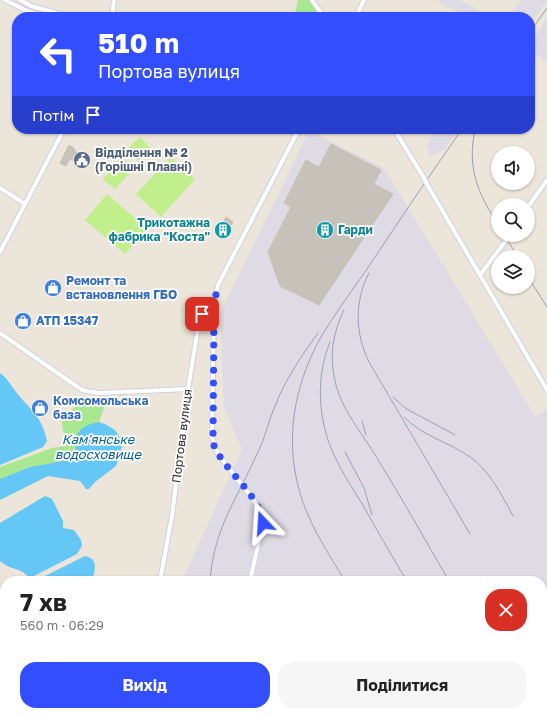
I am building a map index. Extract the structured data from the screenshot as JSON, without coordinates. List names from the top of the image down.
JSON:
{
  "streets": {
    "street": ["Портова вулиця"]
  },
  "water": ["Кам'янське водосховище"],
  "places": {
    "public building": ["Відділення № 2 (Горішні Плавні)"],
    "building": ["Трикотажна фабрика \"Коста\"", "Гарди"],
    "shop": ["Ремонт та встановлення ГБО", "АТП 15347", "Комсомольська база"]
  },
  "page": {
    "turn": ["510 m", "Портова вулиця"],
    "then": "Потім",
    "heading": ["7 хв", "560 m · 06:29"],
    "buttons": ["Вихід", "Поділитися"]
  }
}
